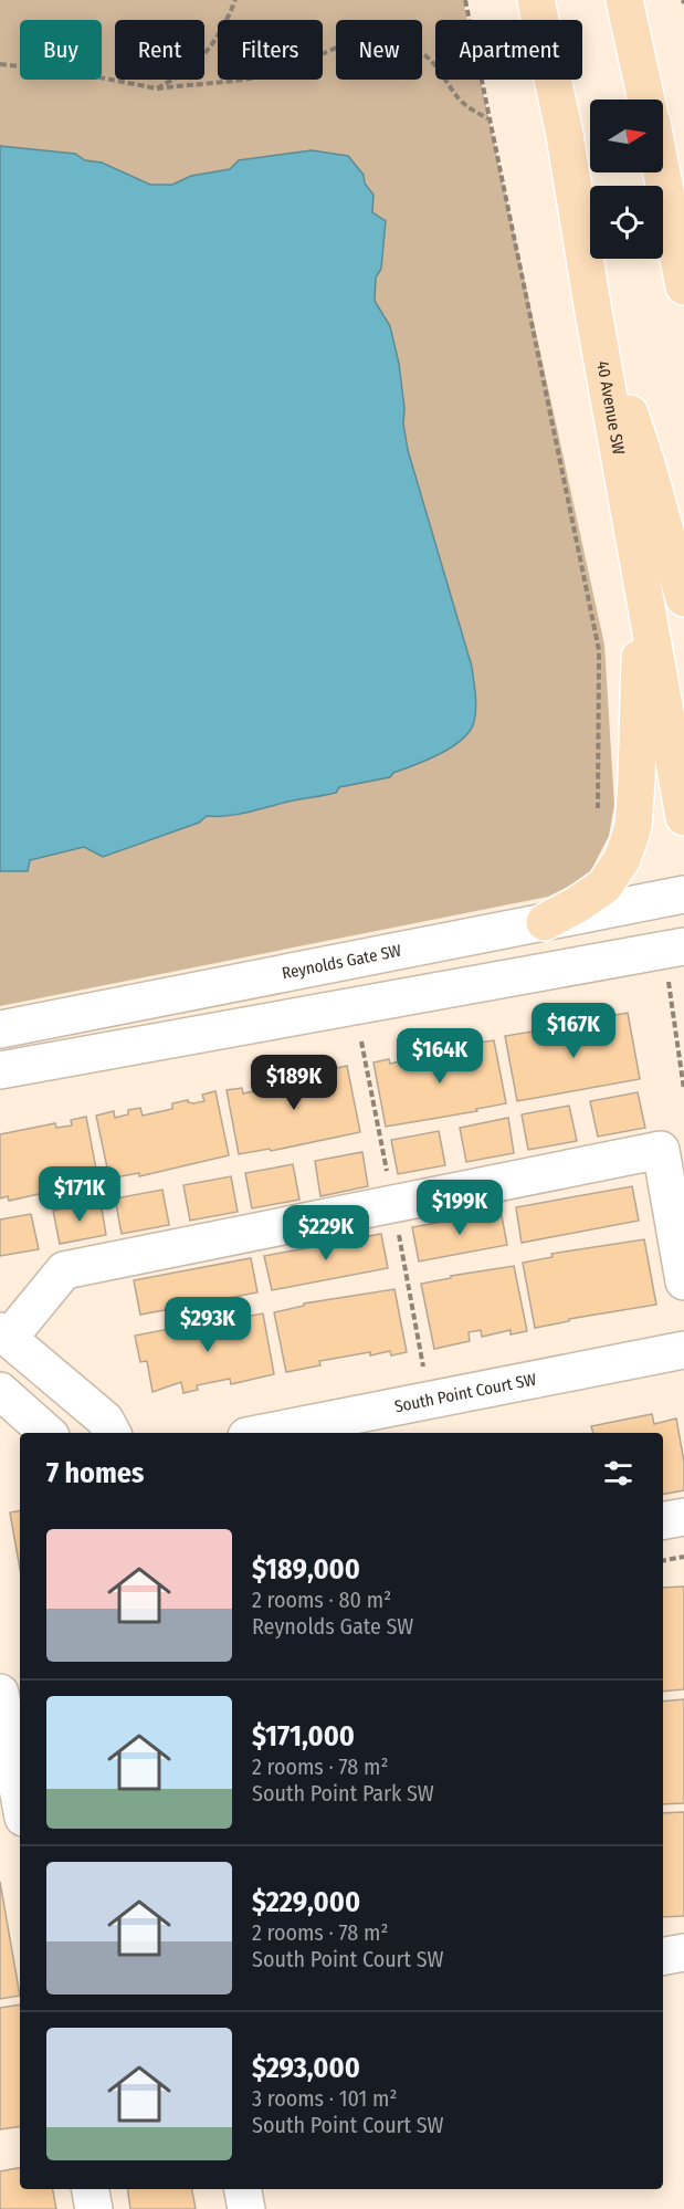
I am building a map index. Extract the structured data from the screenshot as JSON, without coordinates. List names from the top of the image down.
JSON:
{
  "streets": {
    "main road": ["40 Avenue SW"],
    "street": ["Reynolds Gate SW", "South Point Court SW"]
  },
  "north": "right",
  "page": {
    "chip": [
      "Buy",
      "Rent",
      "Filters",
      "New",
      "Apartment"
    ],
    "price": [
      "$167K",
      "$164K",
      "$189K",
      "$171K",
      "$199K",
      "$229K",
      "$293K"
    ],
    "heading": "7 homes",
    "list": [
      {
        "name": "$189,000",
        "note": "2 rooms · 80 m² · Reynolds Gate SW"
      },
      {
        "name": "$171,000",
        "note": "2 rooms · 78 m² · South Point Park SW"
      },
      {
        "name": "$229,000",
        "note": "2 rooms · 78 m² · South Point Court SW"
      },
      {
        "name": "$293,000",
        "note": "3 rooms · 101 m² · South Point Court SW"
      }
    ]
  }
}
